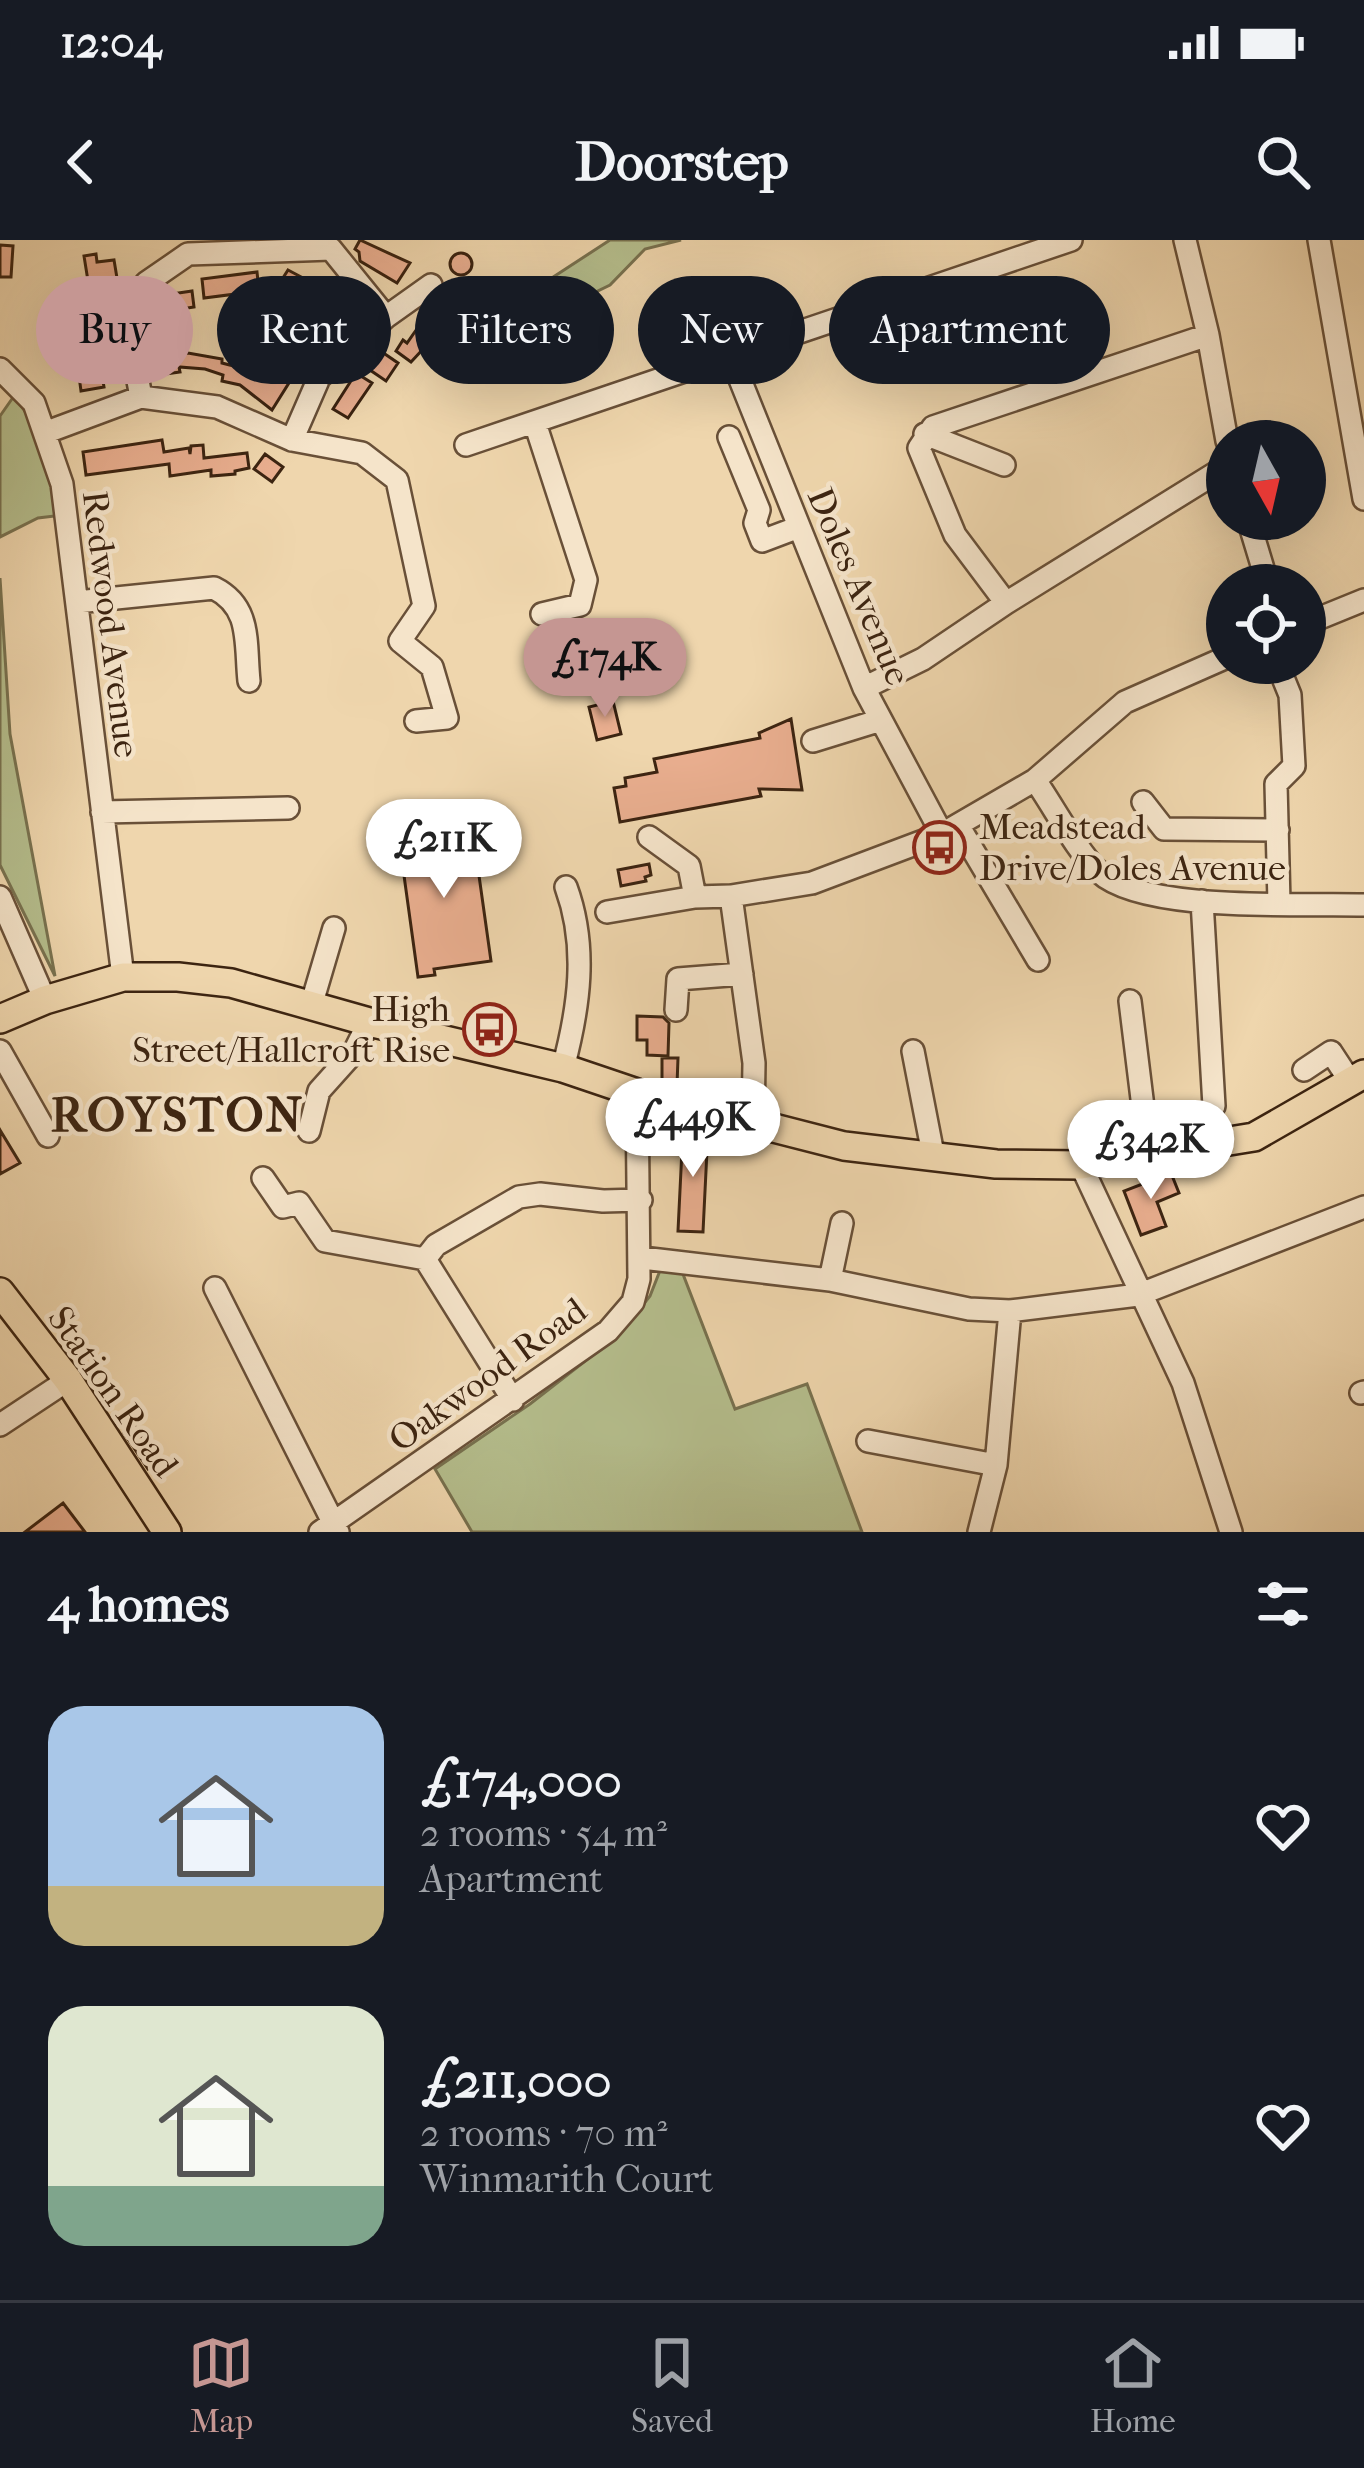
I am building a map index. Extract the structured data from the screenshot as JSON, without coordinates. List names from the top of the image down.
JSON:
{
  "streets": {
    "main road": ["Station Road"],
    "street": ["Doles Avenue", "Redwood Avenue", "Oakwood Road"]
  },
  "districts": ["ROYSTON"],
  "places": {
    "bus stop": ["Meadstead Drive/Doles Avenue", "High Street/Hallcroft Rise"]
  },
  "north": "bottom",
  "page": {
    "status": "12:04",
    "header": "Doorstep",
    "chip": [
      "Buy",
      "Rent",
      "Filters",
      "New",
      "Apartment"
    ],
    "price": [
      "£174K",
      "£211K",
      "£449K",
      "£342K"
    ],
    "heading": "4 homes",
    "list": [
      {
        "name": "£174,000",
        "note": "2 rooms · 54 m² · Apartment"
      },
      {
        "name": "£211,000",
        "note": "2 rooms · 70 m² · Winmarith Court"
      }
    ],
    "tabs": ["Map", "Saved", "Home"]
  }
}
